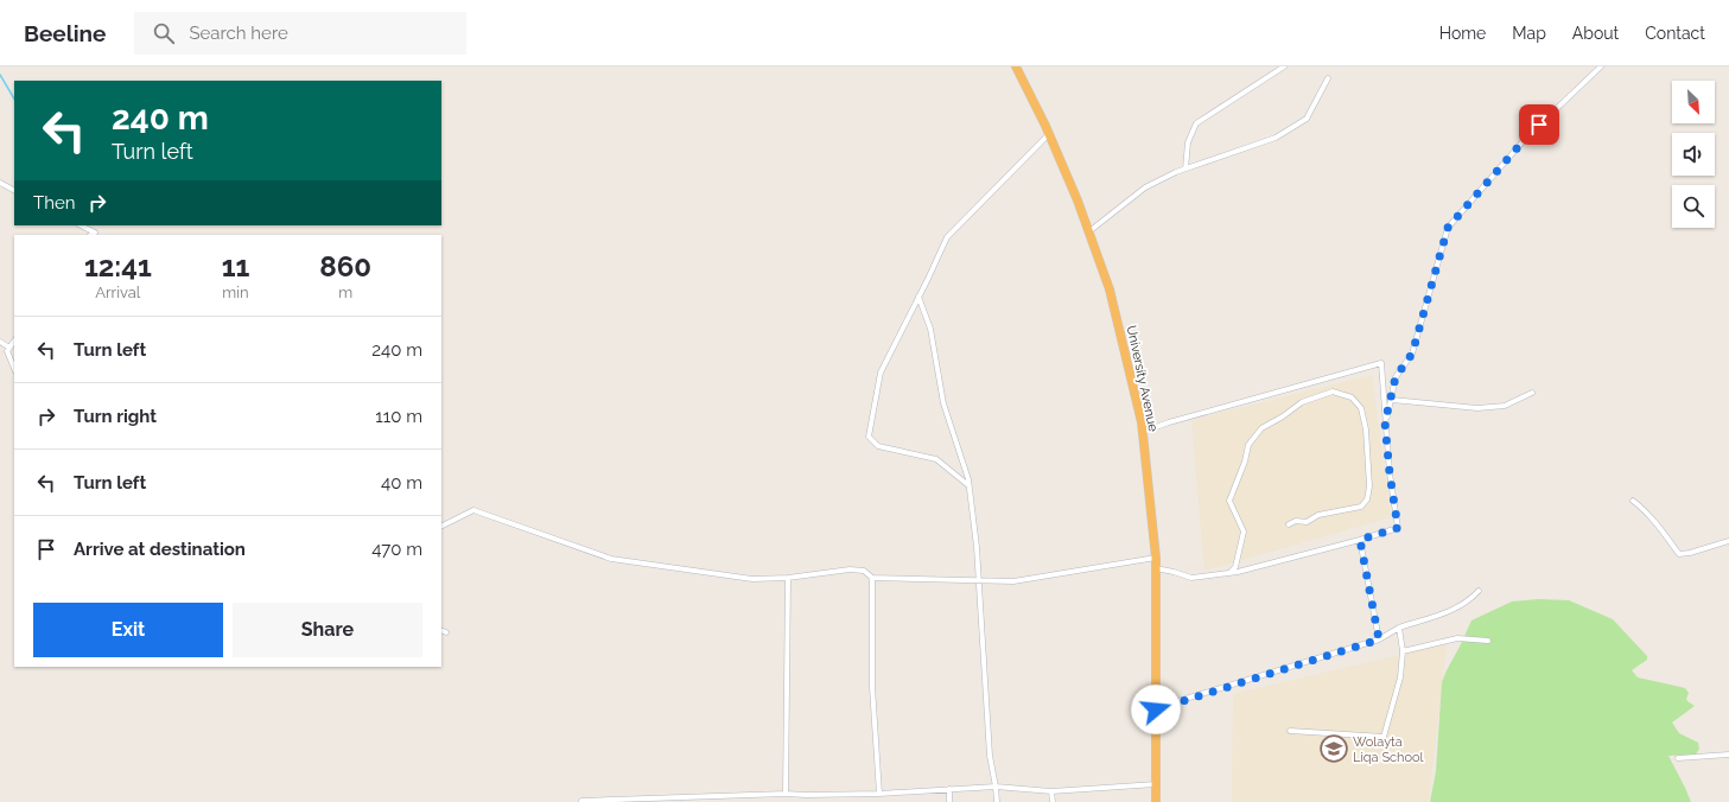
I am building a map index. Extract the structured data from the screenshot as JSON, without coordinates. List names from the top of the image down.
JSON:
{
  "streets": {
    "highway": ["University Avenue"]
  },
  "places": {
    "school or university": ["Wolayta Liqa School"]
  },
  "north": "bottom right",
  "page": {
    "header": "Beeline",
    "search": "Search here",
    "nav": [
      "Home",
      "Map",
      "About",
      "Contact"
    ],
    "turn": ["240 m", "Turn left"],
    "then": "Then",
    "eta": [
      "12:41",
      "Arrival",
      "11",
      "min",
      "860",
      "m"
    ],
    "list": [
      {
        "name": "Turn left",
        "value": "240 m"
      },
      {
        "name": "Turn right",
        "value": "110 m"
      },
      {
        "name": "Turn left",
        "value": "40 m"
      },
      {
        "name": "Arrive at destination",
        "value": "470 m"
      }
    ],
    "buttons": ["Exit", "Share"]
  }
}
